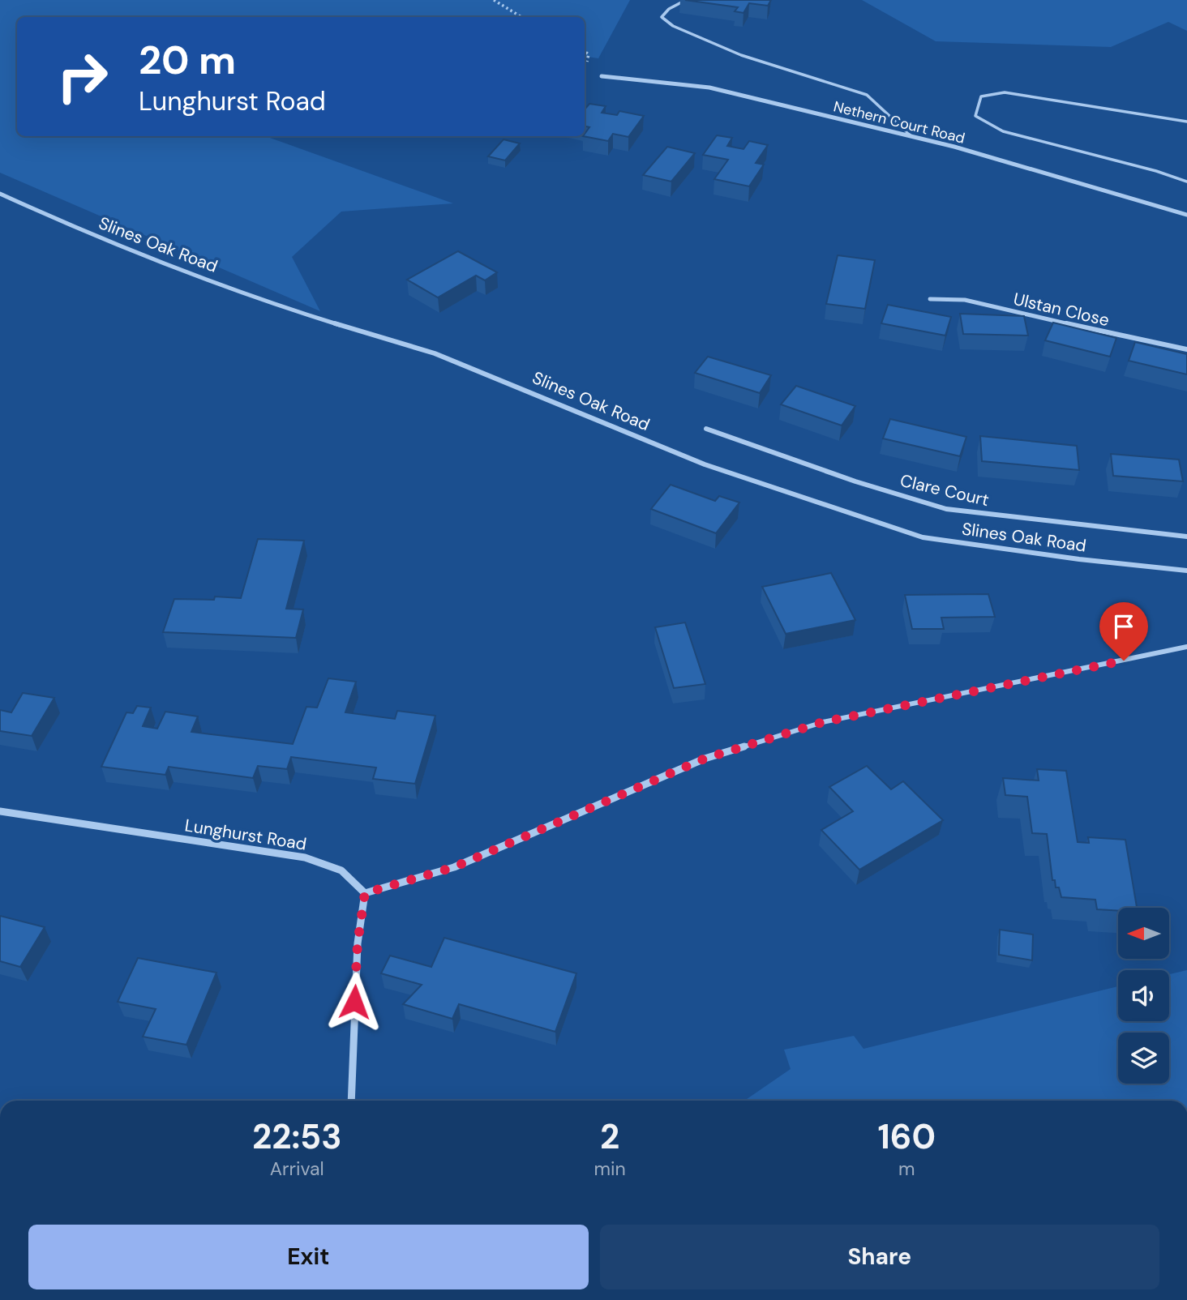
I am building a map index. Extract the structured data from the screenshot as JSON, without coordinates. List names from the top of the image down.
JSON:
{
  "streets": {
    "street": [
      "Nethern Court Road",
      "Slines Oak Road",
      "Ulstan Close",
      "Clare Court",
      "Lunghurst Road"
    ]
  },
  "north": "left",
  "page": {
    "turn": ["20 m", "Lunghurst Road"],
    "eta": [
      "22:53",
      "Arrival",
      "2",
      "min",
      "160",
      "m"
    ],
    "buttons": ["Exit", "Share"]
  }
}
